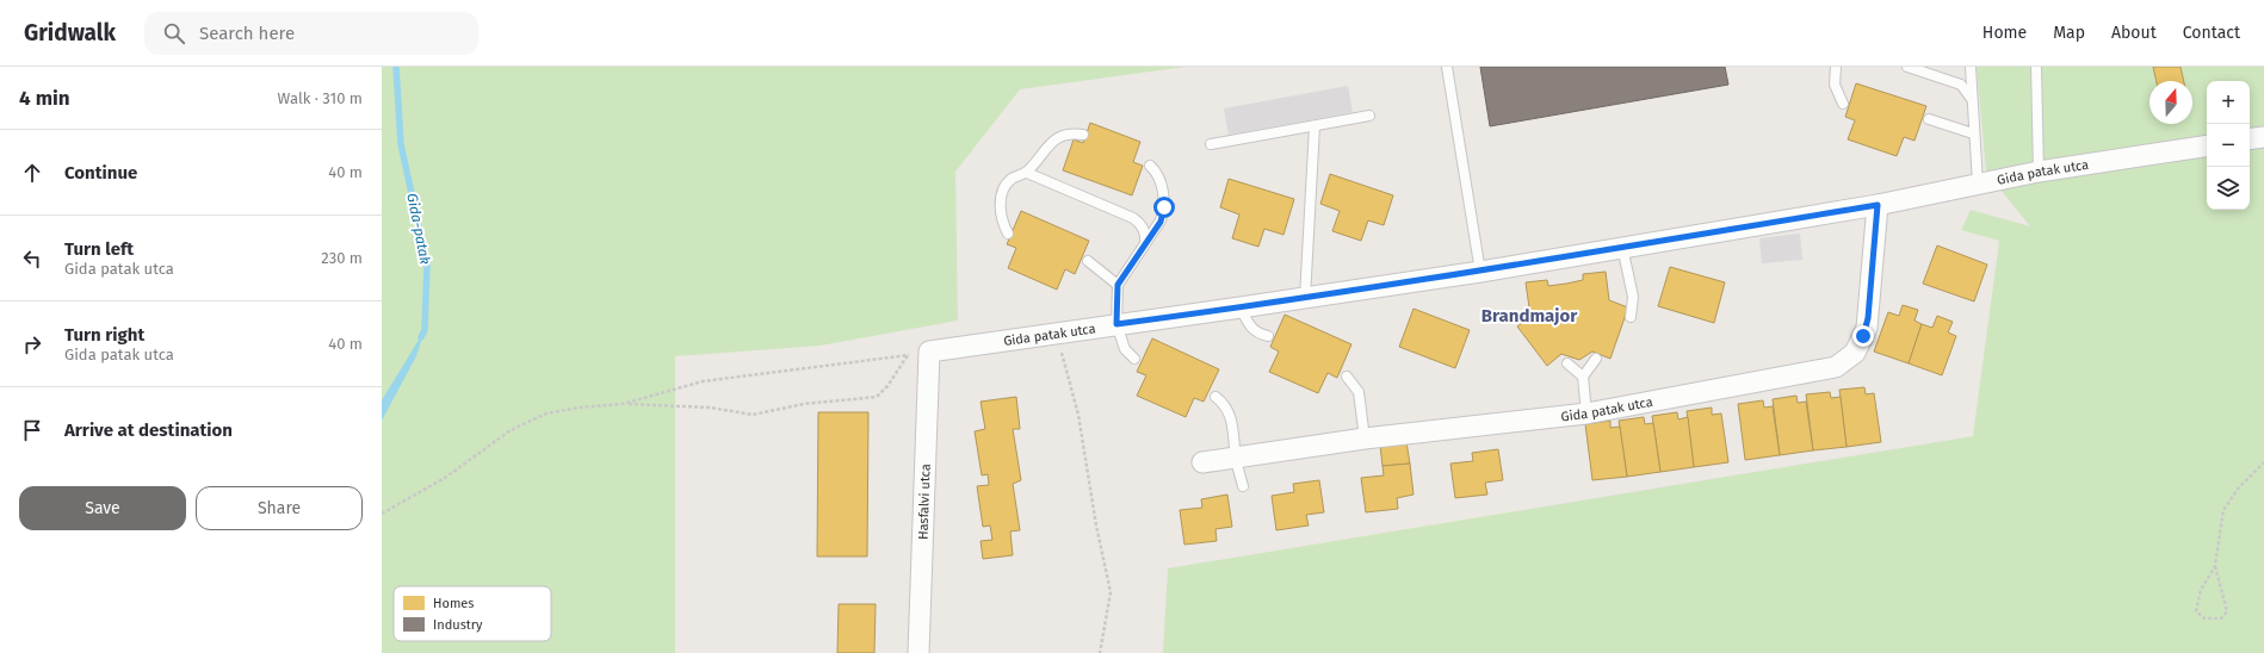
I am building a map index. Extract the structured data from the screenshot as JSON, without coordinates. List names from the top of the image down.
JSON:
{
  "streets": {
    "street": ["Gida patak utca", "Hasfalvi utca"]
  },
  "crossings": [
    ["Gida patak utca", "Hasfalvi utca"]
  ],
  "districts": ["Brandmajor"],
  "water": ["Gida-patak"],
  "legend": ["Homes", "Industry"],
  "north": "top",
  "page": {
    "header": "Gridwalk",
    "search": "Search here",
    "nav": [
      "Home",
      "Map",
      "About",
      "Contact"
    ],
    "heading": ["4 min", "Walk · 310 m"],
    "map_buttons": ["+", "−"],
    "list": [
      ["Continue", "40 m"],
      ["Turn left", "Gida patak utca", "230 m"],
      ["Turn right", "Gida patak utca", "40 m"],
      "Arrive at destination"
    ],
    "buttons": ["Save", "Share"]
  }
}
